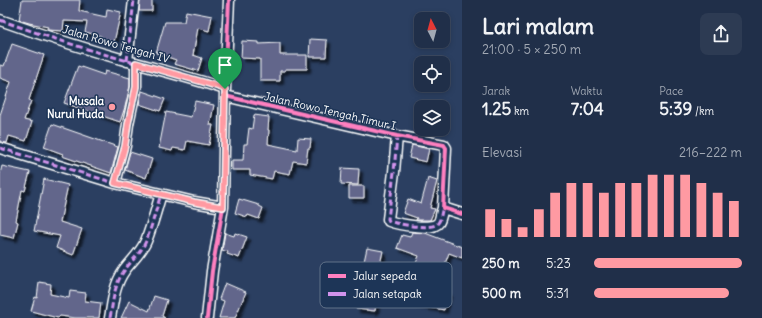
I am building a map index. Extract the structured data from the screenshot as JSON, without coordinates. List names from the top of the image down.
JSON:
{
  "streets": {
    "street": ["Jalan Rowo Tengah IV", "Jalan Rowo Tengah Timur I"]
  },
  "crossings": [
    ["Jalan Rowo Tengah IV", "Jalan Rowo Tengah Timur I"]
  ],
  "places": ["Musala Nurul Huda"],
  "legend": ["Jalur sepeda", "Jalan setapak"],
  "north": "top",
  "page": {
    "heading": ["Lari malam", "21:00 · 5 × 250 m"],
    "stats": [
      ["Jarak", "1.25 km"],
      ["Waktu", "7:04"],
      ["Pace", "5:39 /km"]
    ],
    "chart": ["Elevasi", "216–222 m"],
    "list": [
      {
        "name": "250 m",
        "note": "5:23"
      },
      {
        "name": "500 m",
        "note": "5:31"
      }
    ]
  }
}
